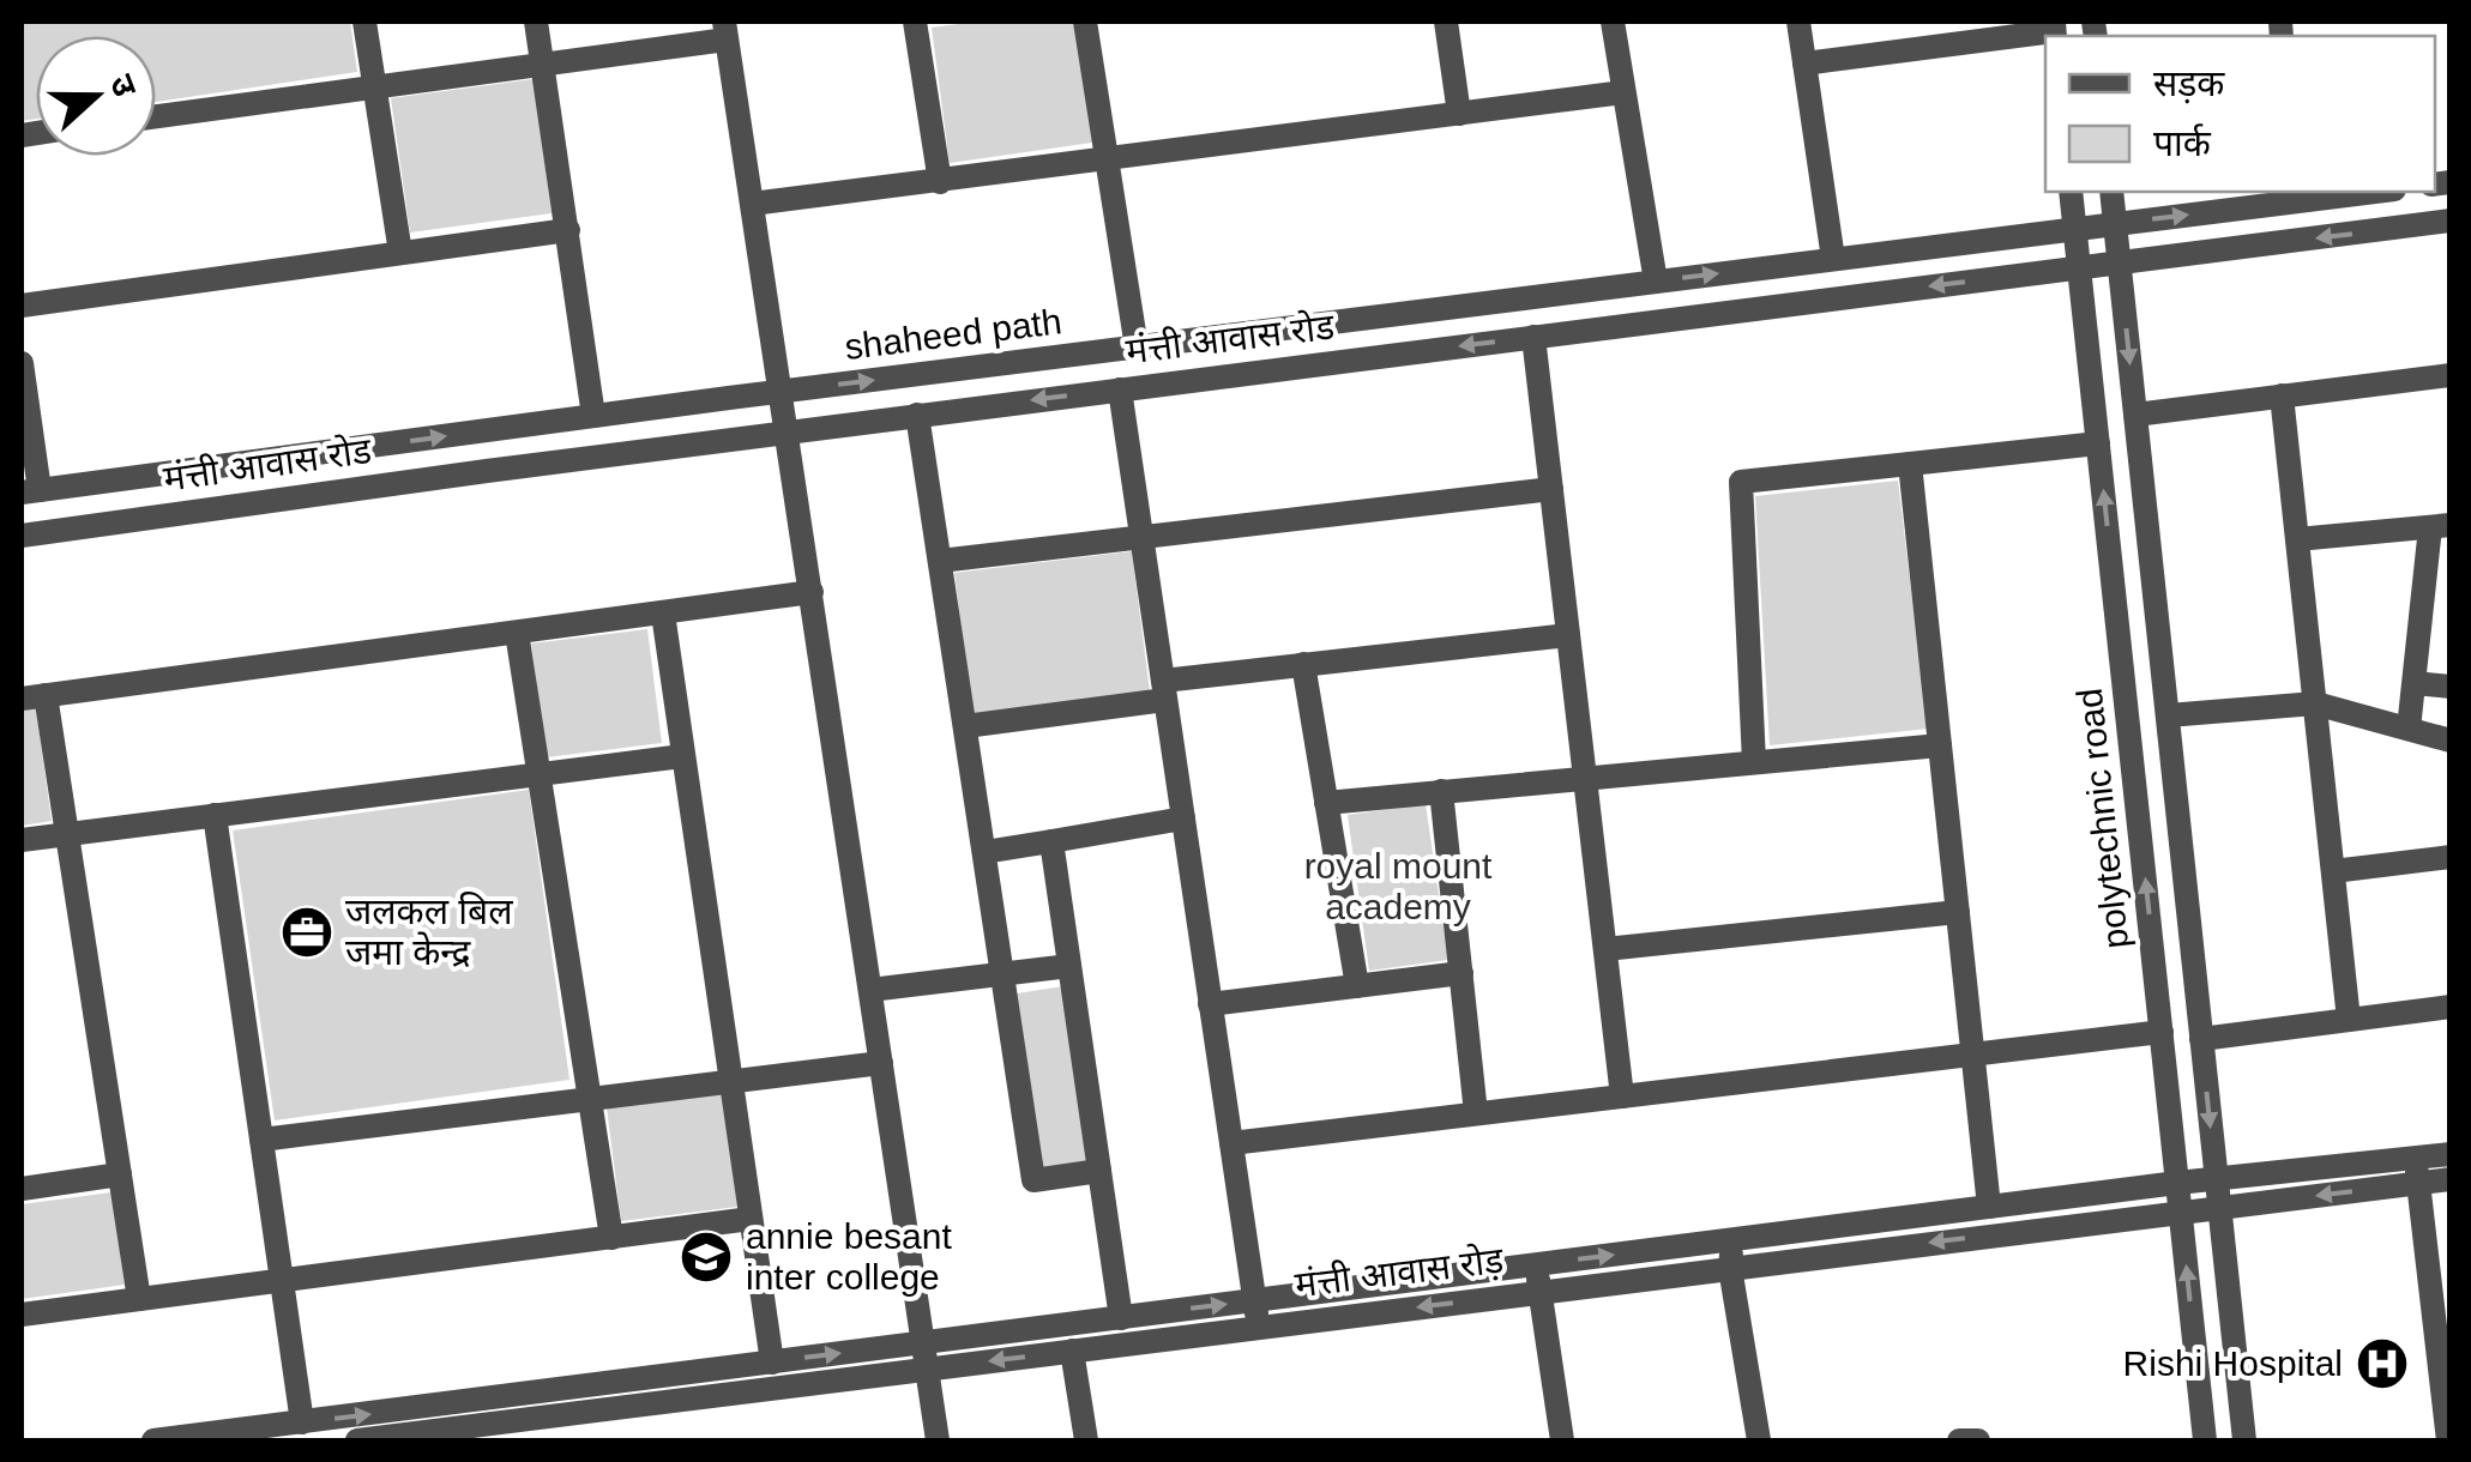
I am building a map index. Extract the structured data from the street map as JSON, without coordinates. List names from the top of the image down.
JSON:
{
  "streets": {
    "street": [
      "shaheed path",
      "मंत्ती आवास रोड",
      "polytechnic road",
      "मंत्ती आवास रोड़"
    ]
  },
  "crossings": [
    ["shaheed path", "polytechnic road"],
    ["मंत्ती आवास रोड", "polytechnic road"],
    ["polytechnic road", "मंत्ती आवास रोड़"]
  ],
  "parks": ["royal mount academy"],
  "places": {
    "office": ["जलकल बिल जमा केन्द्र"],
    "school or university": ["annie besant inter college"],
    "hospital": ["Rishi Hospital"]
  },
  "legend": ["सड़क", "पार्क"],
  "north": "right"
}
